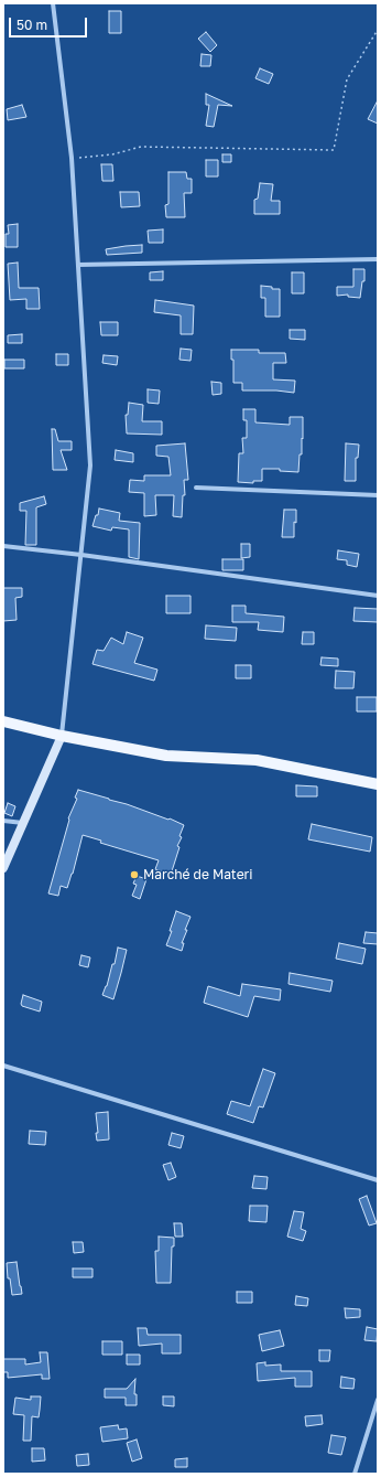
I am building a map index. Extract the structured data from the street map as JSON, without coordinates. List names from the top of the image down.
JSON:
{
  "places": ["Marché de Materi"],
  "scale_bar": "50 m"
}
